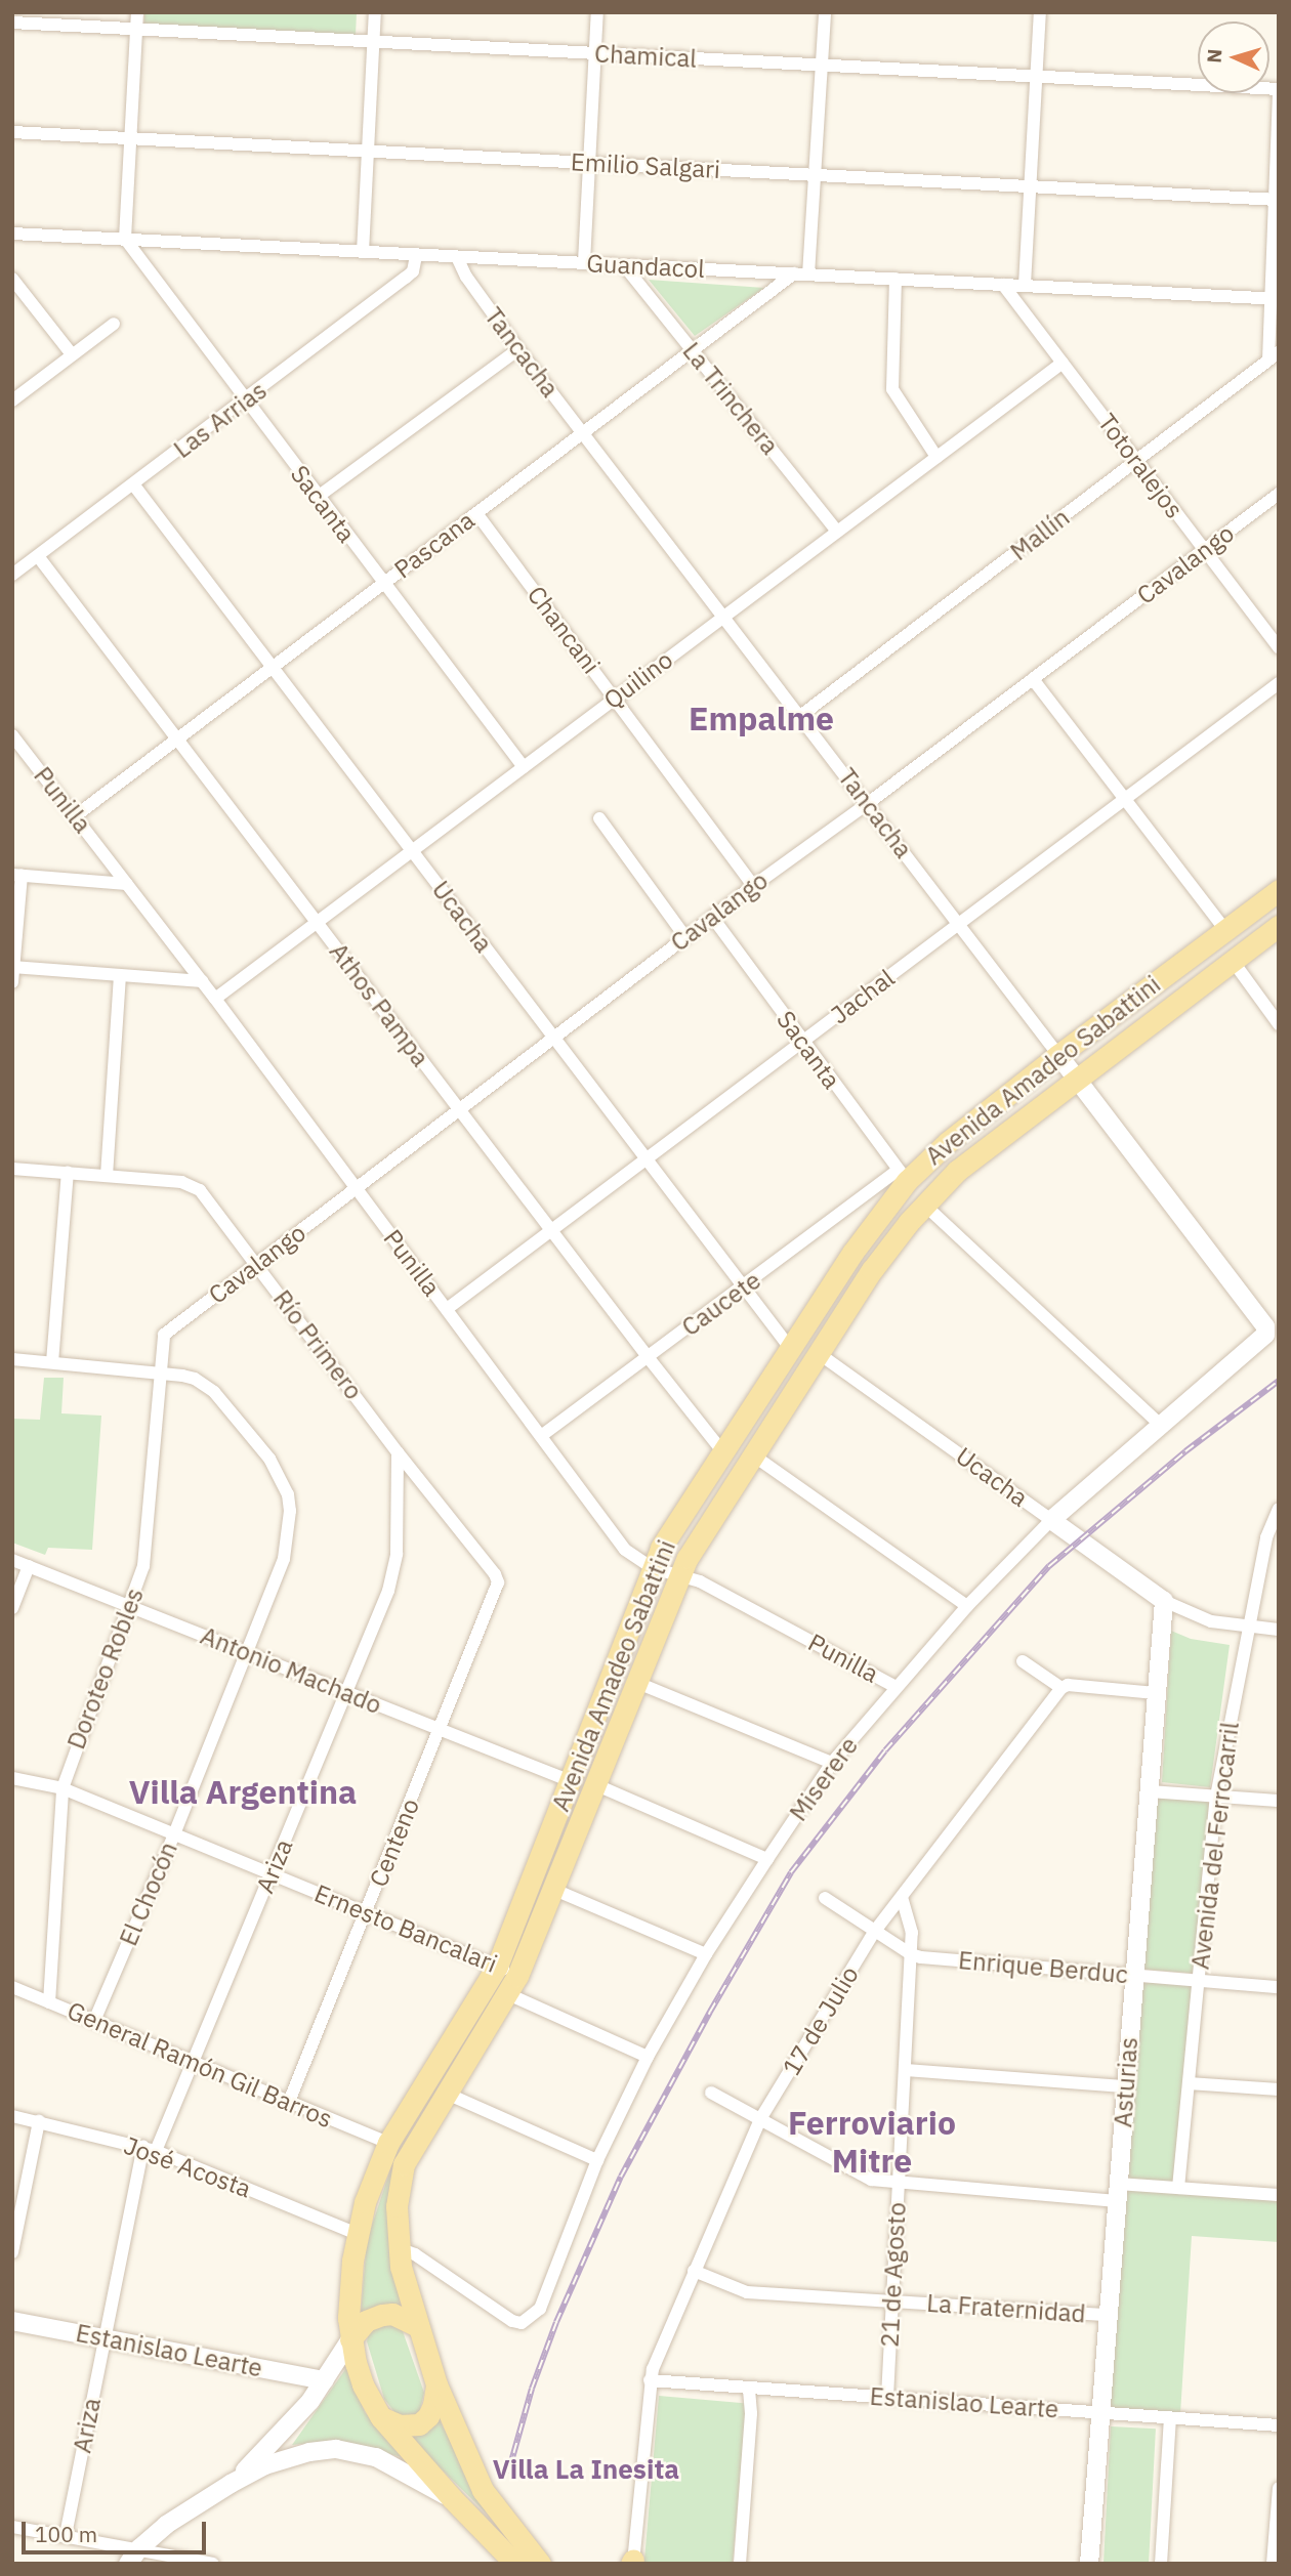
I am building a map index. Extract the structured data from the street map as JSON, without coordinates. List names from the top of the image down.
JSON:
{
  "streets": {
    "main road": ["Avenida Amadeo Sabattini"],
    "street": [
      "Chamical",
      "Emilio Salgari",
      "Guandacol",
      "Tancacha",
      "La Trinchera",
      "Las Arrias",
      "Totoralejos",
      "Sacanta",
      "Mallín",
      "Pascana",
      "Cavalango",
      "Chancani",
      "Quilino",
      "Punilla",
      "Ucacha",
      "Jachal",
      "Athos Pampa",
      "Caucete",
      "Río Primero",
      "Doroteo Robles",
      "Antonio Machado",
      "Miserere",
      "Centeno",
      "Avenida del Ferrocarril",
      "Ariza",
      "El Chocón",
      "Ernesto Bancalari",
      "Enrique Berduc",
      "17 de Julio",
      "General Ramón Gil Barros",
      "Asturias",
      "José Acosta",
      "21 de Agosto",
      "La Fraternidad",
      "Estanislao Learte"
    ]
  },
  "crossings": [
    ["Guandacol", "Tancacha"],
    ["Guandacol", "La Trinchera"],
    ["Guandacol", "Las Arrias"],
    ["Guandacol", "Totoralejos"],
    ["Guandacol", "Sacanta"],
    ["Guandacol", "Pascana"],
    ["Tancacha", "Mallín"],
    ["Tancacha", "Pascana"],
    ["Tancacha", "Cavalango"],
    ["Tancacha", "Quilino"],
    ["Tancacha", "Jachal"],
    ["Tancacha", "Avenida Amadeo Sabattini"],
    ["Tancacha", "Miserere"],
    ["La Trinchera", "Pascana"],
    ["La Trinchera", "Quilino"],
    ["Las Arrias", "Sacanta"],
    ["Las Arrias", "Ucacha"],
    ["Las Arrias", "Athos Pampa"],
    ["Totoralejos", "Mallín"],
    ["Totoralejos", "Cavalango"],
    ["Totoralejos", "Quilino"],
    ["Sacanta", "Pascana"],
    ["Sacanta", "Cavalango"],
    ["Sacanta", "Quilino"],
    ["Sacanta", "Jachal"],
    ["Sacanta", "Avenida Amadeo Sabattini"],
    ["Sacanta", "Caucete"],
    ["Pascana", "Chancani"],
    ["Pascana", "Punilla"],
    ["Pascana", "Ucacha"],
    ["Pascana", "Athos Pampa"],
    ["Cavalango", "Chancani"],
    ["Cavalango", "Punilla"],
    ["Cavalango", "Ucacha"],
    ["Cavalango", "Athos Pampa"],
    ["Cavalango", "Río Primero"],
    ["Cavalango", "Doroteo Robles"],
    ["Chancani", "Quilino"],
    ["Quilino", "Punilla"],
    ["Quilino", "Ucacha"],
    ["Quilino", "Athos Pampa"],
    ["Punilla", "Jachal"],
    ["Punilla", "Avenida Amadeo Sabattini"],
    ["Punilla", "Caucete"],
    ["Punilla", "Miserere"],
    ["Ucacha", "Jachal"],
    ["Ucacha", "Avenida Amadeo Sabattini"],
    ["Ucacha", "Caucete"],
    ["Ucacha", "Miserere"],
    ["Ucacha", "Asturias"],
    ["Jachal", "Athos Pampa"],
    ["Athos Pampa", "Avenida Amadeo Sabattini"],
    ["Athos Pampa", "Caucete"],
    ["Avenida Amadeo Sabattini", "Caucete"],
    ["Avenida Amadeo Sabattini", "Antonio Machado"],
    ["Avenida Amadeo Sabattini", "Miserere"],
    ["Avenida Amadeo Sabattini", "Ernesto Bancalari"],
    ["Avenida Amadeo Sabattini", "General Ramón Gil Barros"],
    ["Avenida Amadeo Sabattini", "José Acosta"],
    ["Río Primero", "Centeno"],
    ["Río Primero", "Ariza"],
    ["Doroteo Robles", "Antonio Machado"],
    ["Doroteo Robles", "El Chocón"],
    ["Doroteo Robles", "Ernesto Bancalari"],
    ["Doroteo Robles", "General Ramón Gil Barros"],
    ["Antonio Machado", "Centeno"],
    ["Antonio Machado", "Ariza"],
    ["Antonio Machado", "El Chocón"],
    ["Miserere", "Ernesto Bancalari"],
    ["Centeno", "Ernesto Bancalari"],
    ["Centeno", "General Ramón Gil Barros"],
    ["Avenida del Ferrocarril", "Enrique Berduc"],
    ["Ariza", "Ernesto Bancalari"],
    ["Ariza", "General Ramón Gil Barros"],
    ["Ariza", "José Acosta"],
    ["Ariza", "Estanislao Learte"],
    ["El Chocón", "Ernesto Bancalari"],
    ["El Chocón", "General Ramón Gil Barros"],
    ["Enrique Berduc", "17 de Julio"],
    ["Enrique Berduc", "Asturias"],
    ["Enrique Berduc", "21 de Agosto"],
    ["17 de Julio", "21 de Agosto"],
    ["17 de Julio", "La Fraternidad"],
    ["17 de Julio", "Estanislao Learte"],
    ["Asturias", "La Fraternidad"],
    ["Asturias", "Estanislao Learte"],
    ["21 de Agosto", "La Fraternidad"],
    ["21 de Agosto", "Estanislao Learte"]
  ],
  "districts": [
    "Empalme",
    "Villa Argentina",
    "Ferroviario Mitre",
    "Villa La Inesita"
  ],
  "scale_bar": "100 m",
  "north": "left"
}
